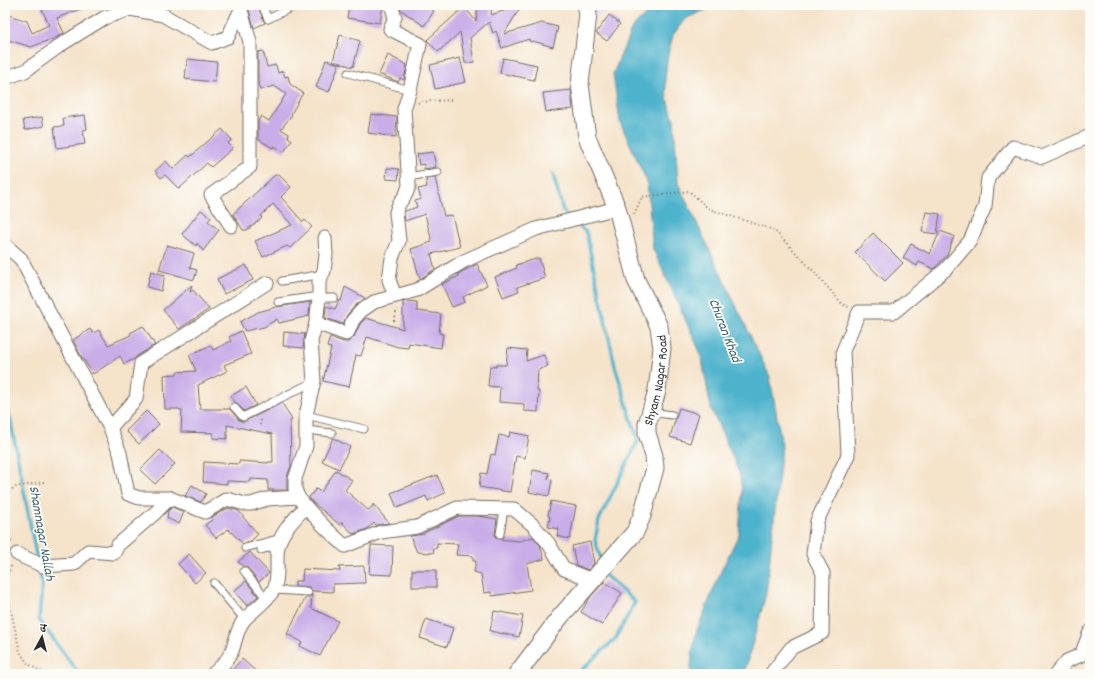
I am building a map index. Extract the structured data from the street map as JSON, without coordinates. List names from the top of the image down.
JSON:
{
  "streets": {
    "street": ["Shyam Nagar Road"]
  },
  "water": ["Churan Khad", "Shamnagar Nallah"],
  "north": "top"
}
